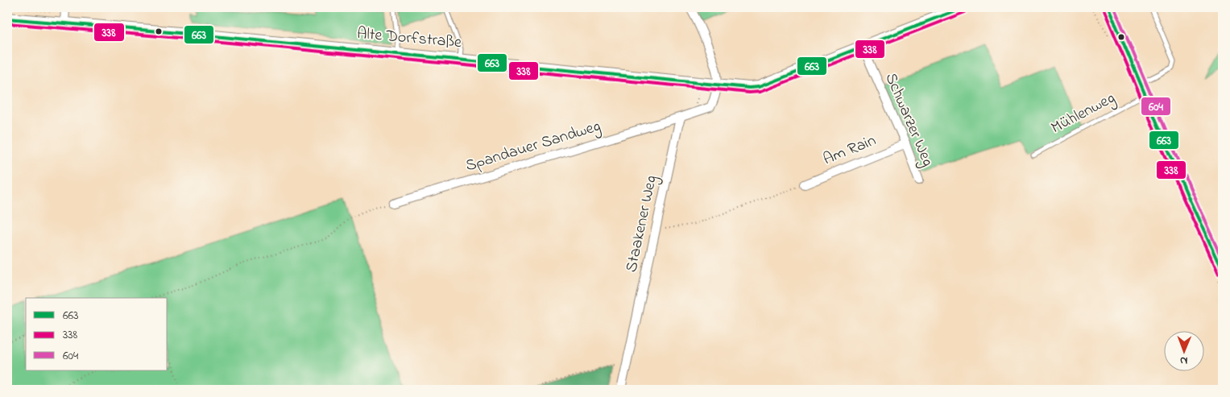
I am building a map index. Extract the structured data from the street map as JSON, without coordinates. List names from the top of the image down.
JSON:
{
  "streets": {
    "street": [
      "Alte Dorfstraße",
      "Schwarzer Weg",
      "Spandauer Sandweg",
      "Am Rain",
      "Staakener Weg"
    ],
    "lane": ["Mühlenweg"]
  },
  "crossings": [
    ["Alte Dorfstraße", "Schwarzer Weg"],
    ["Schwarzer Weg", "Am Rain"],
    ["Spandauer Sandweg", "Staakener Weg"]
  ],
  "lines": ["transit line 663", "transit line 604", "transit line 338"],
  "legend": ["663", "338", "604"],
  "north": "bottom"
}
